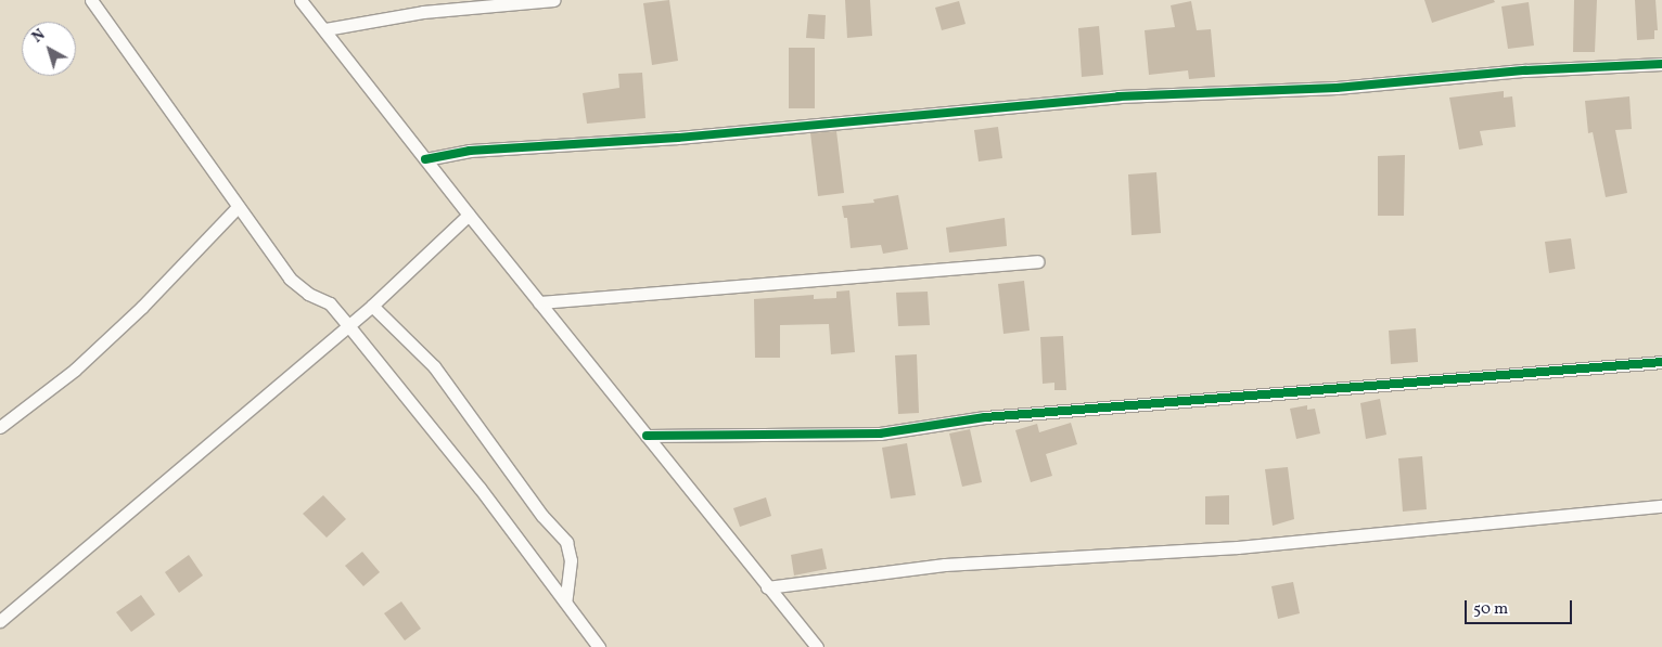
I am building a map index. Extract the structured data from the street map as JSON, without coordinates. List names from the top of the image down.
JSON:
{
  "scale_bar": "50 m",
  "north": "top left"
}
